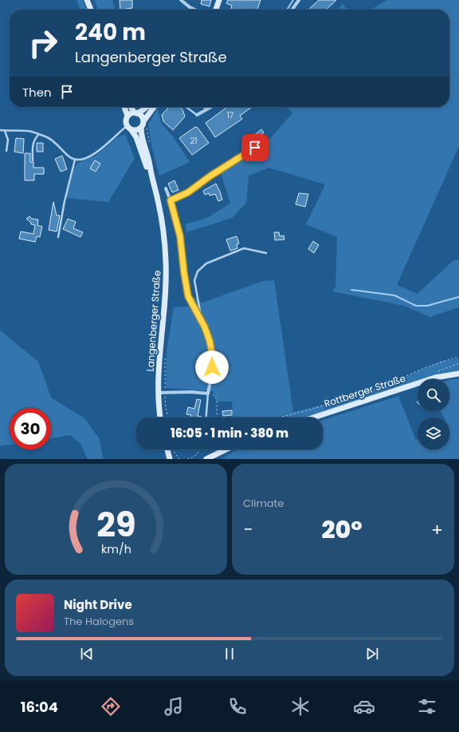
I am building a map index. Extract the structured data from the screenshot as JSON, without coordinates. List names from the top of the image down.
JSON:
{
  "streets": {
    "main road": ["Langenberger Straße", "Rottberger Straße"]
  },
  "house_numbers": ["17", "21"],
  "page": {
    "turn": ["240 m", "Langenberger Straße"],
    "then": "Then",
    "limit": "30",
    "trip": "16:05 · 1 min · 380 m",
    "tile": "Climate",
    "heat": ["−", "20°", "+"],
    "song": ["Night Drive", "The Halogens"],
    "tabs": "16:04",
    "gauge": ["29", "km/h"]
  }
}
